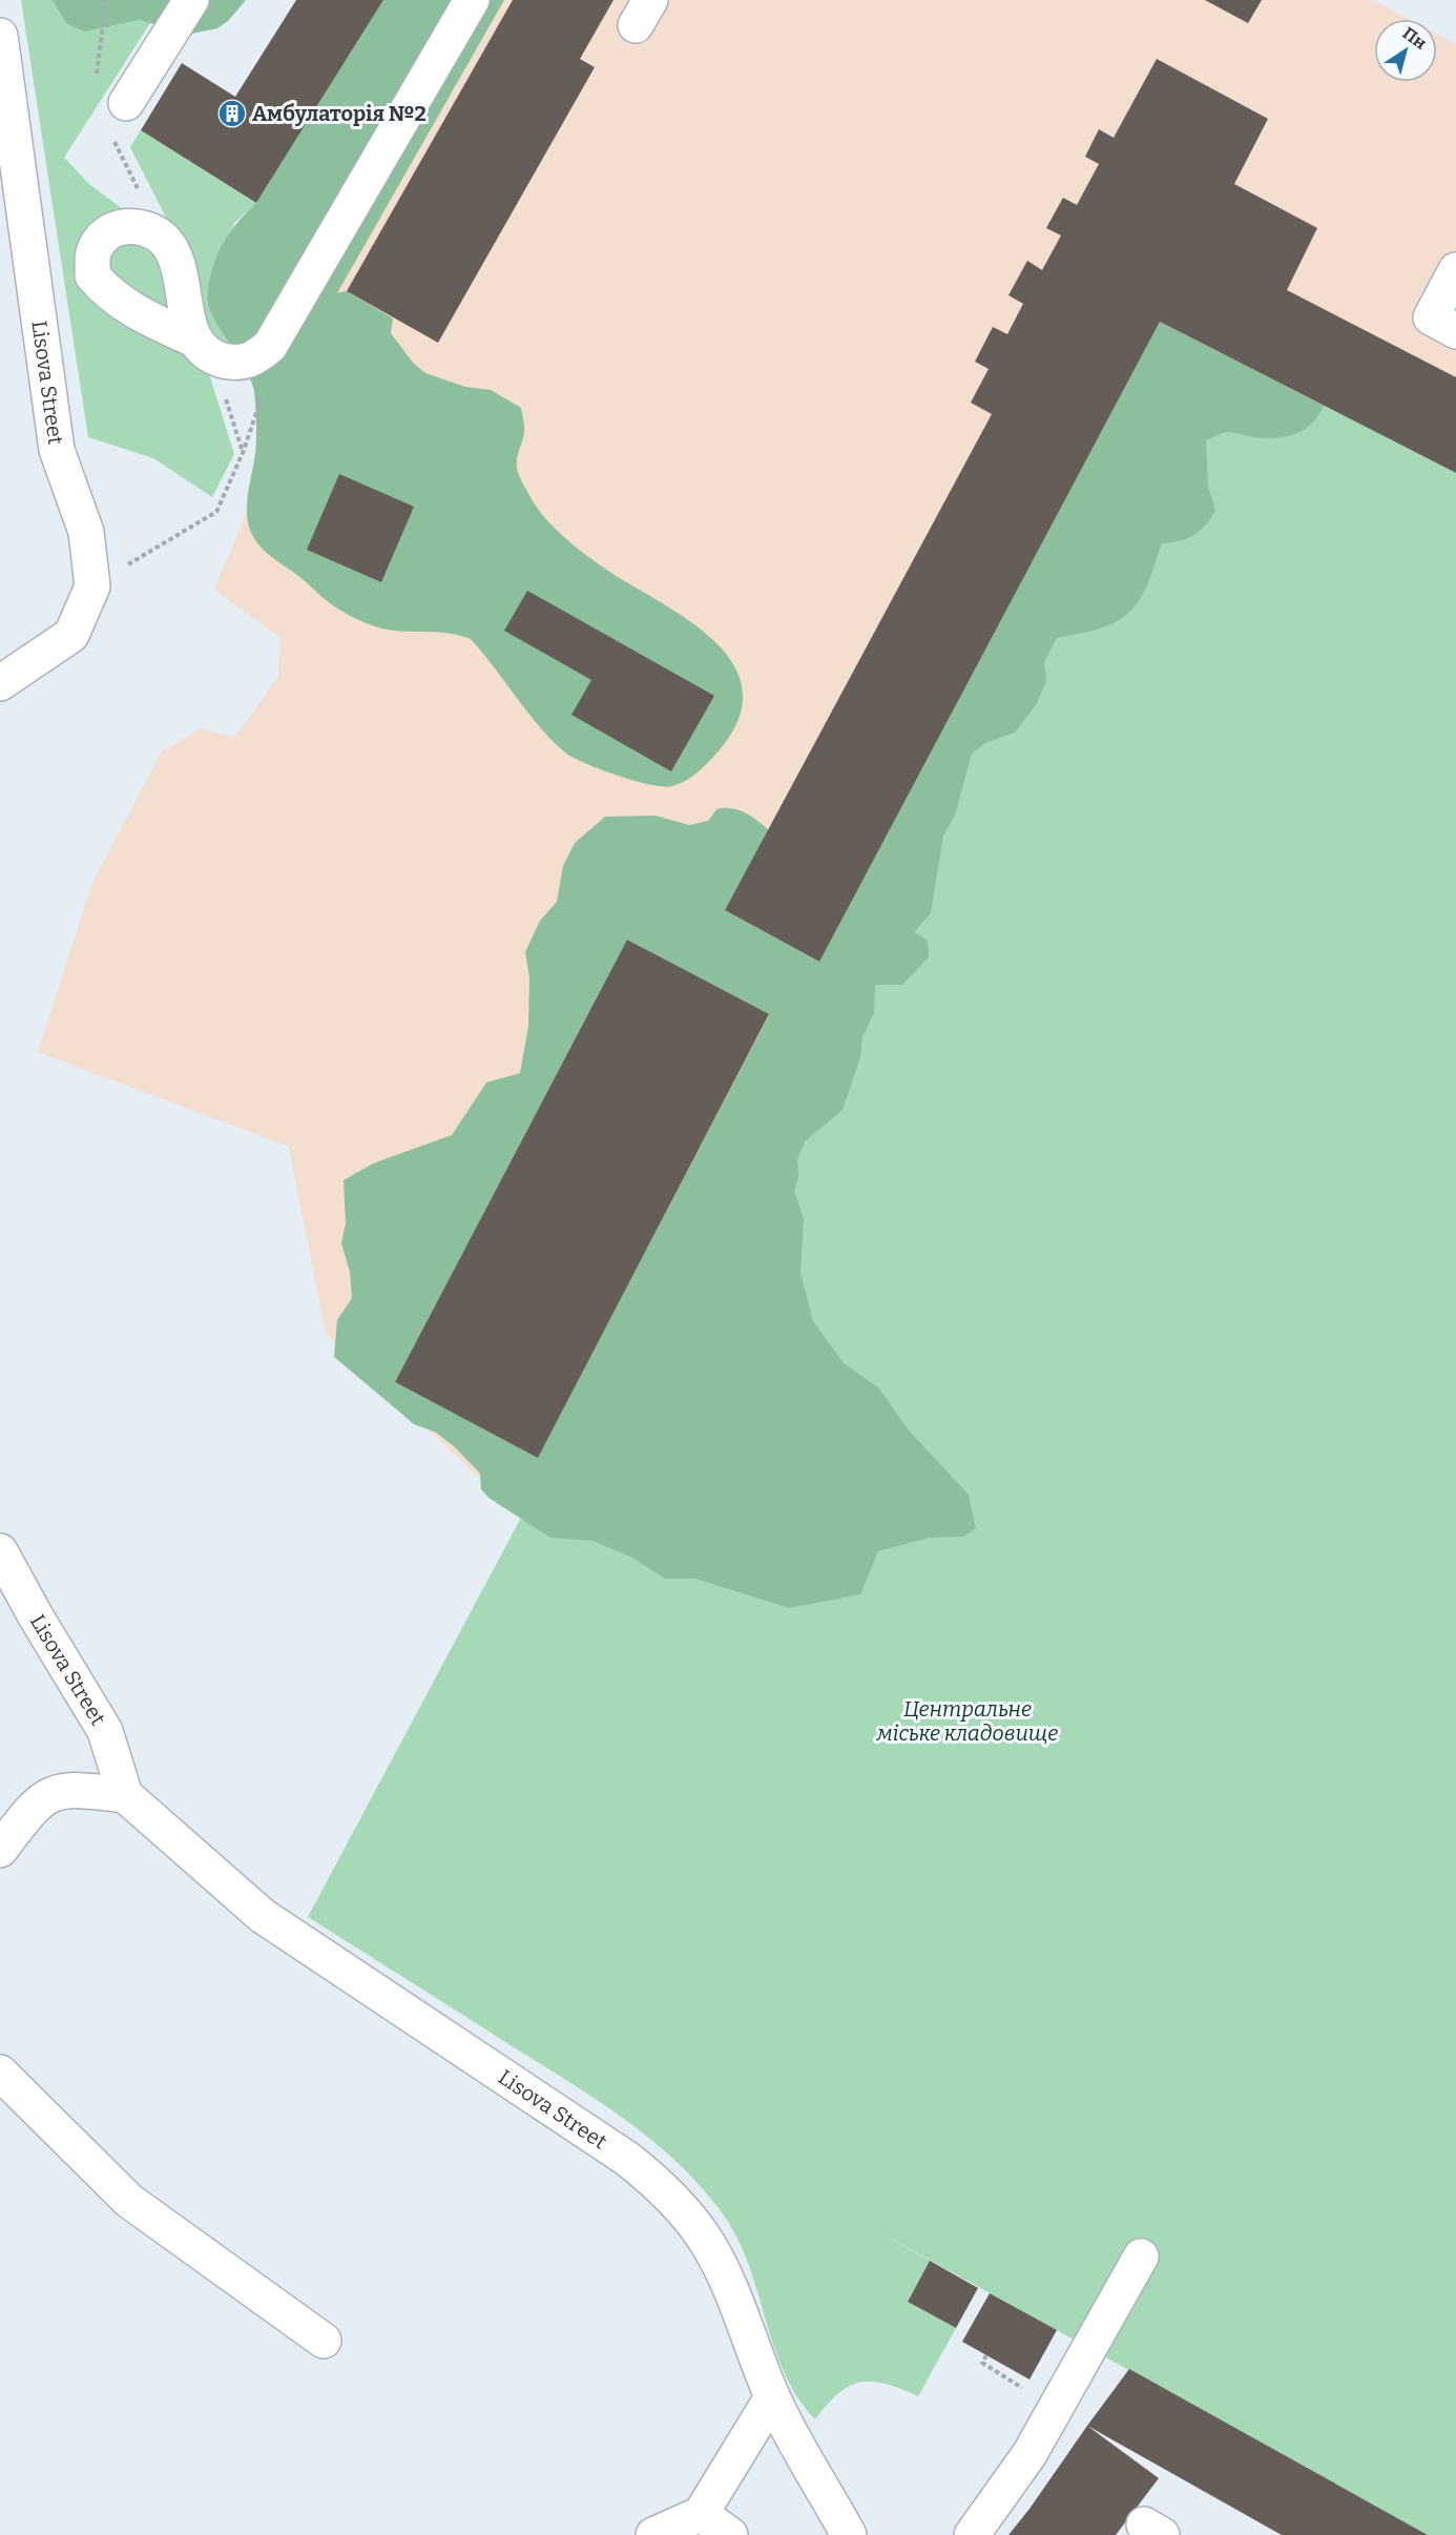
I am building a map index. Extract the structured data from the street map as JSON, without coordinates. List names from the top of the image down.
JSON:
{
  "streets": {
    "street": ["Lisova Street"]
  },
  "parks": ["Центральне міське кладовище"],
  "places": {
    "building": ["Амбулаторія №2"]
  },
  "north": "top right"
}
